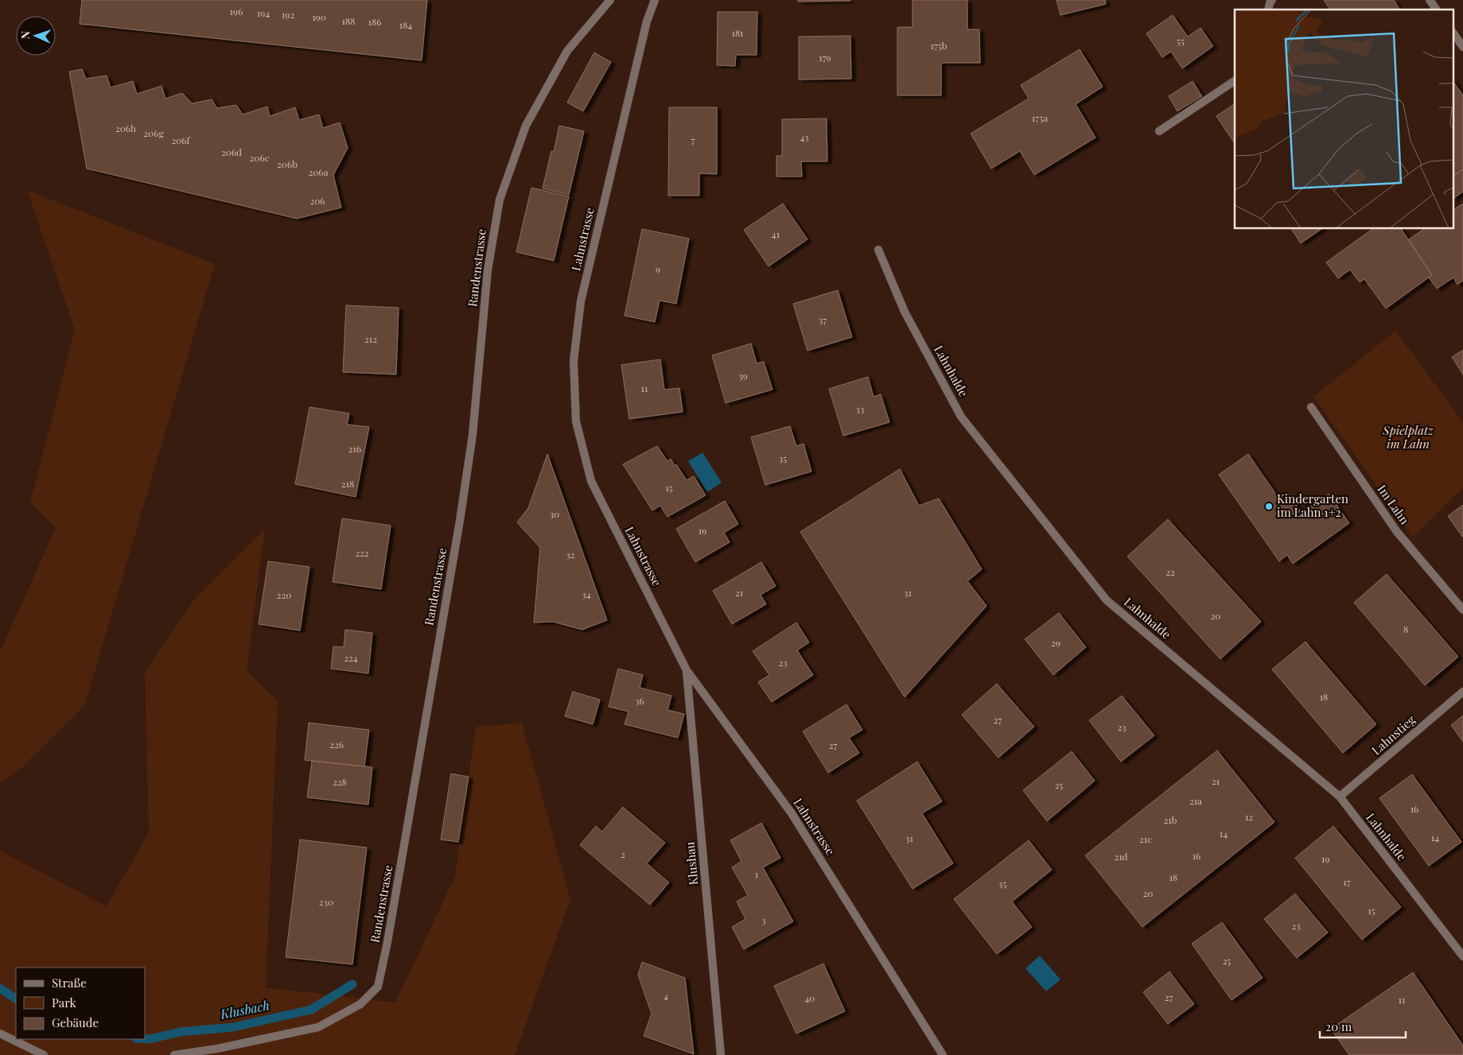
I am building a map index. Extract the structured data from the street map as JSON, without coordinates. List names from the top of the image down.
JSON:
{
  "streets": {
    "street": [
      "Lahnstrasse",
      "Randenstrasse",
      "Lahnhalde",
      "Im Lahn",
      "Lahnstieg",
      "Klushau"
    ]
  },
  "crossings": [
    ["Lahnstrasse", "Klushau"],
    ["Lahnhalde", "Lahnstieg"]
  ],
  "water": ["Klusbach"],
  "parks": ["Spielplatz im Lahn"],
  "places": ["Kindergarten im Lahn 1+2"],
  "house_numbers": [
    "196",
    "194",
    "192",
    "190",
    "188",
    "186",
    "184",
    "181",
    "55",
    "175b",
    "179",
    "175a",
    "206h",
    "206g",
    "43",
    "206f",
    "7",
    "206d",
    "206c",
    "206b",
    "206a",
    "206",
    "41",
    "9",
    "37",
    "212",
    "39",
    "11",
    "33",
    "216",
    "35",
    "218",
    "15",
    "30",
    "19",
    "222",
    "32",
    "22",
    "21",
    "31",
    "34",
    "220",
    "20",
    "8",
    "29",
    "224",
    "23",
    "18",
    "36",
    "27",
    "23",
    "226",
    "27",
    "21",
    "228",
    "25",
    "21a",
    "16",
    "12",
    "21b",
    "14",
    "14",
    "31",
    "21c",
    "2",
    "16",
    "21d",
    "19",
    "1",
    "18",
    "17",
    "35",
    "20",
    "230",
    "15",
    "3",
    "23",
    "25",
    "4",
    "27",
    "40",
    "11"
  ],
  "legend": ["Straße", "Park", "Gebäude"],
  "scale_bar": "20 m",
  "north": "left"
}
